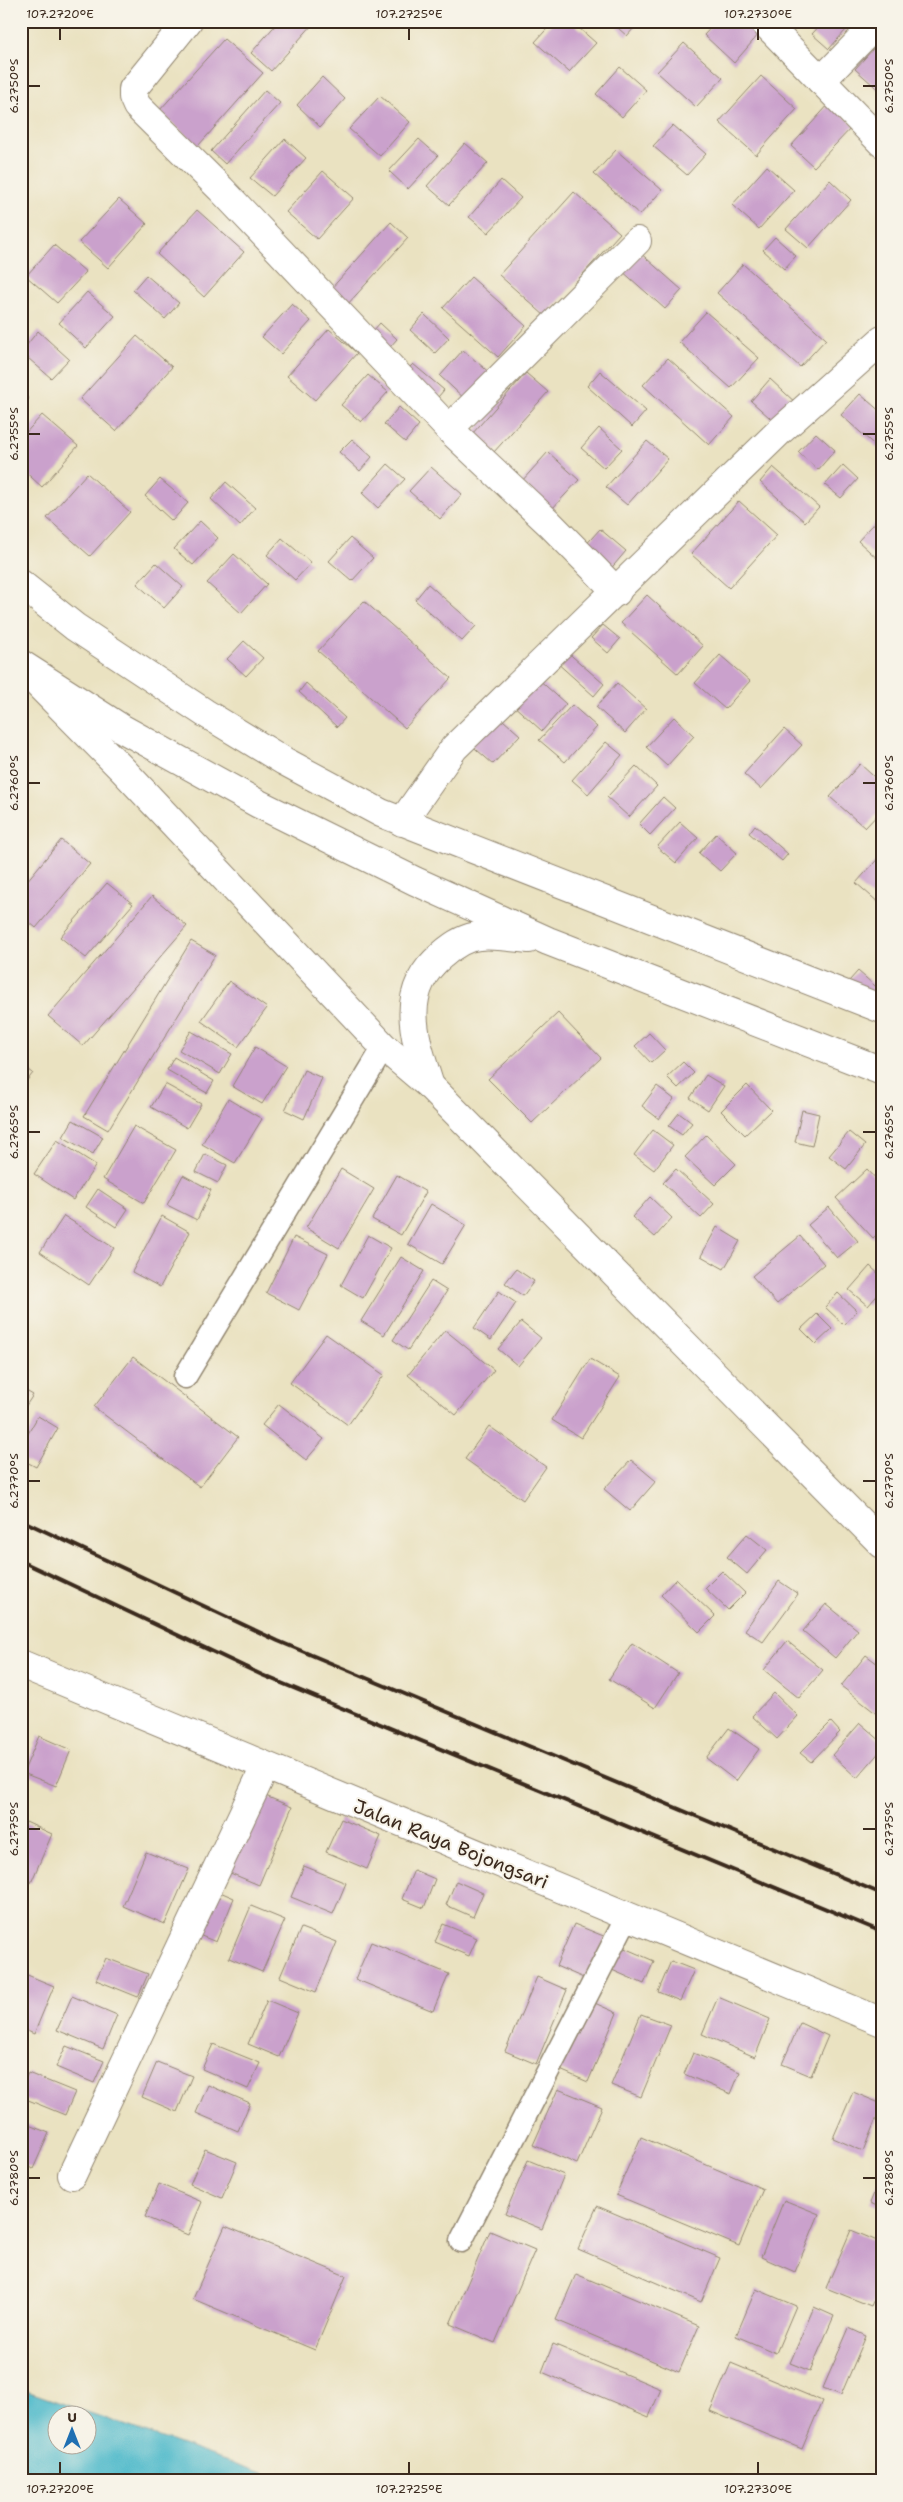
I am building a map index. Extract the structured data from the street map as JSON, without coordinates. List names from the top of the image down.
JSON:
{
  "streets": {
    "main road": ["Jalan Raya Bojongsari"]
  },
  "north": "top",
  "coordinates": [
    "107.2720°E",
    "107.2725°E",
    "107.2730°E",
    "6.2750°S",
    "6.2755°S",
    "6.2760°S",
    "6.2765°S",
    "6.2770°S",
    "6.2775°S",
    "6.2780°S"
  ]
}
